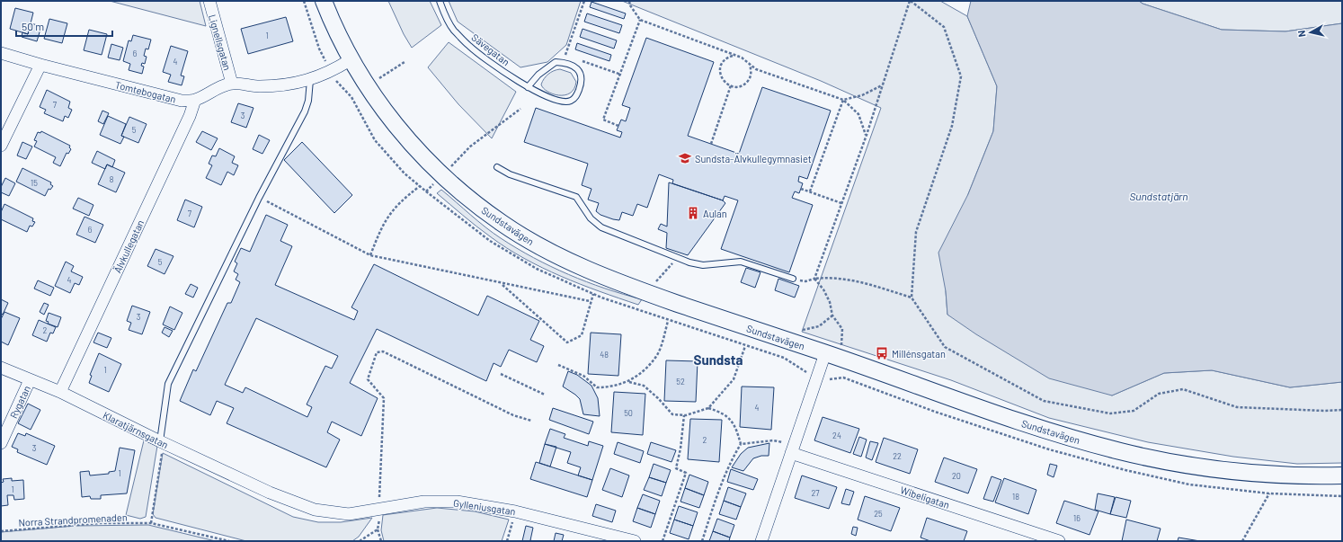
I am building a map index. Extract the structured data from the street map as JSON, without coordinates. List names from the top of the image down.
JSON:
{
  "streets": {
    "street": [
      "Lignellsgatan",
      "Tomtebogatan",
      "Sundstavägen",
      "Älvkullegatan",
      "Rygatan",
      "Klaratjärnsgatan",
      "Wibeligatan",
      "Gylleniusgatan"
    ],
    "lane": ["Sävegatan"],
    "path": ["Norra Strandpromenaden"]
  },
  "crossings": [
    ["Lignellsgatan", "Tomtebogatan"],
    ["Tomtebogatan", "Sundstavägen"],
    ["Tomtebogatan", "Älvkullegatan"],
    ["Älvkullegatan", "Klaratjärnsgatan"],
    ["Rygatan", "Klaratjärnsgatan"],
    ["Klaratjärnsgatan", "Gylleniusgatan"]
  ],
  "districts": ["Sundsta"],
  "water": ["Sundstatjärn"],
  "places": {
    "school or university": ["Sundsta-Älvkullegymnasiet"],
    "building": ["Aulan"],
    "bus stop": ["Millénsgatan"]
  },
  "house_numbers": [
    "1",
    "6",
    "4",
    "7",
    "3",
    "5",
    "8",
    "15",
    "7",
    "6",
    "5",
    "4",
    "3",
    "2",
    "48",
    "1",
    "52",
    "4",
    "50",
    "24",
    "2",
    "3",
    "22",
    "1",
    "20",
    "1",
    "27",
    "18",
    "25",
    "16"
  ],
  "scale_bar": "50 m",
  "north": "left"
}
